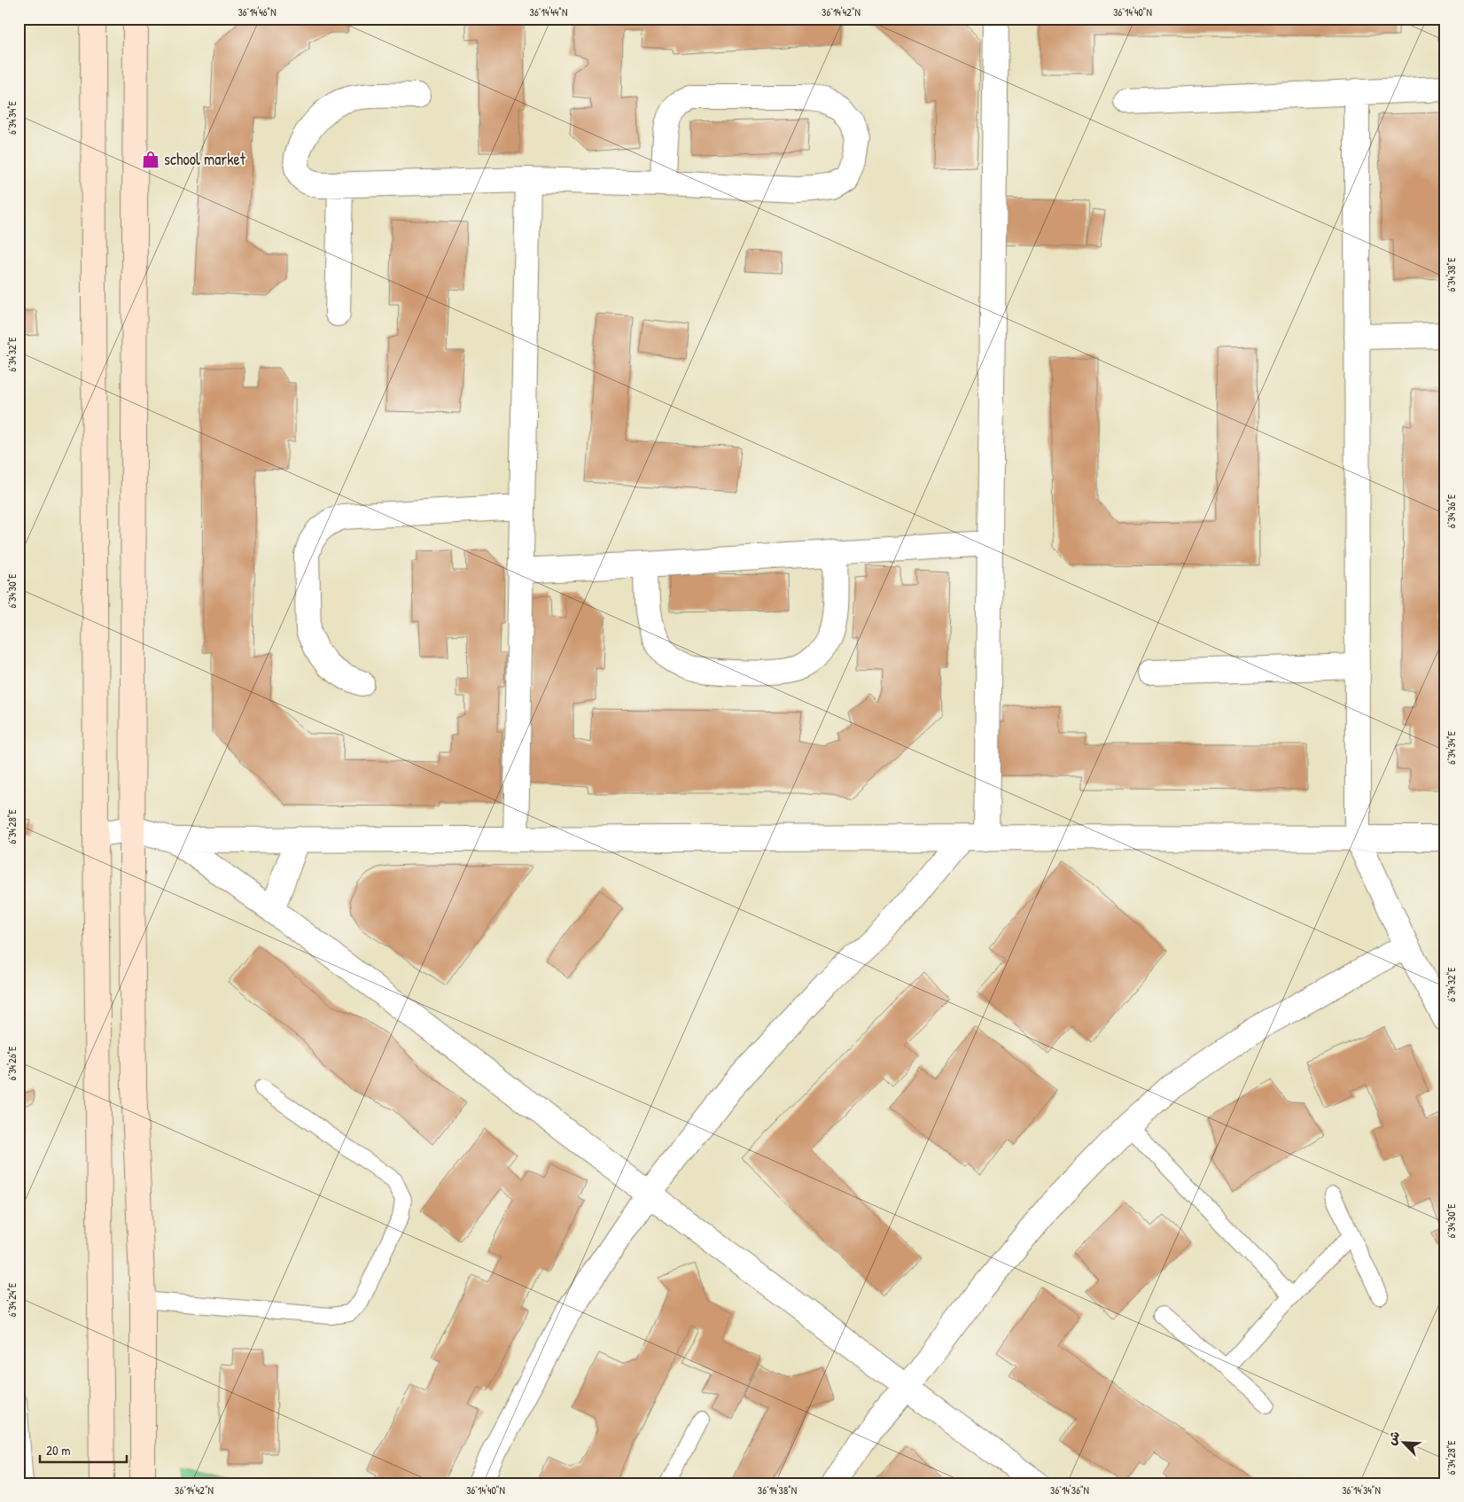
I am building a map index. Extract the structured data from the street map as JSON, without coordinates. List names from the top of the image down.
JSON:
{
  "places": {
    "shop": ["school market"]
  },
  "scale_bar": "20 m",
  "north": "top left",
  "coordinates": [
    "36°14'46\"N",
    "36°14'44\"N",
    "36°14'42\"N",
    "36°14'40\"N",
    "6°34'34\"E",
    "6°34'38\"E",
    "6°34'32\"E",
    "6°34'36\"E",
    "6°34'30\"E",
    "6°34'28\"E",
    "6°34'26\"E",
    "6°34'24\"E",
    "36°14'38\"N",
    "36°14'36\"N",
    "36°14'34\"N"
  ]
}
